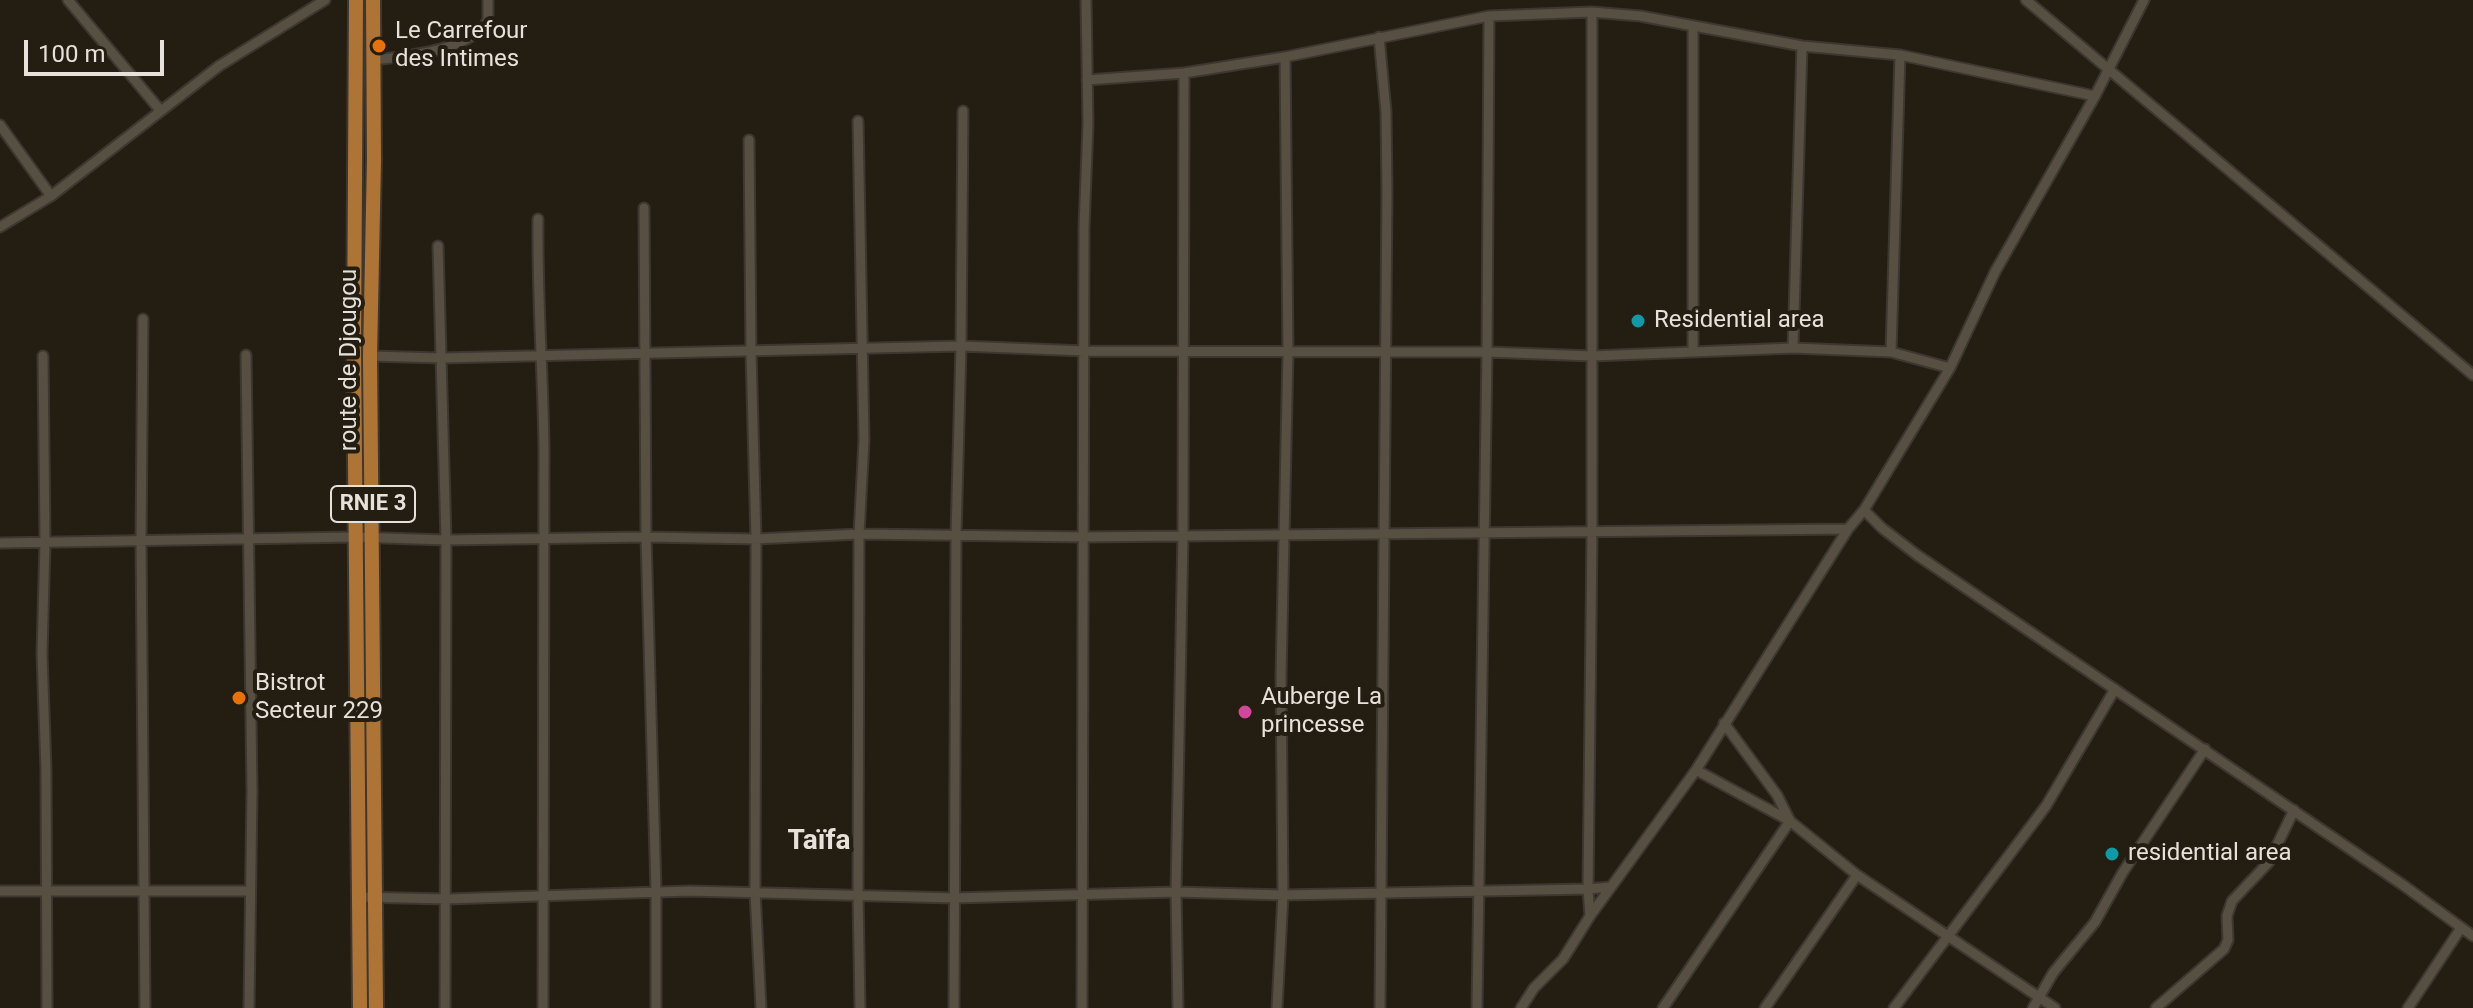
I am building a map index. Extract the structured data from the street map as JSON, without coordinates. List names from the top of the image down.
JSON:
{
  "streets": {
    "highway": ["route de Djougou", "RNIE 3"]
  },
  "districts": ["Taïfa"],
  "places": [
    "Le Carrefour des Intimes",
    "Residential area",
    "Bistrot Secteur 229",
    "Auberge La princesse",
    "residential area"
  ],
  "scale_bar": "100 m"
}
